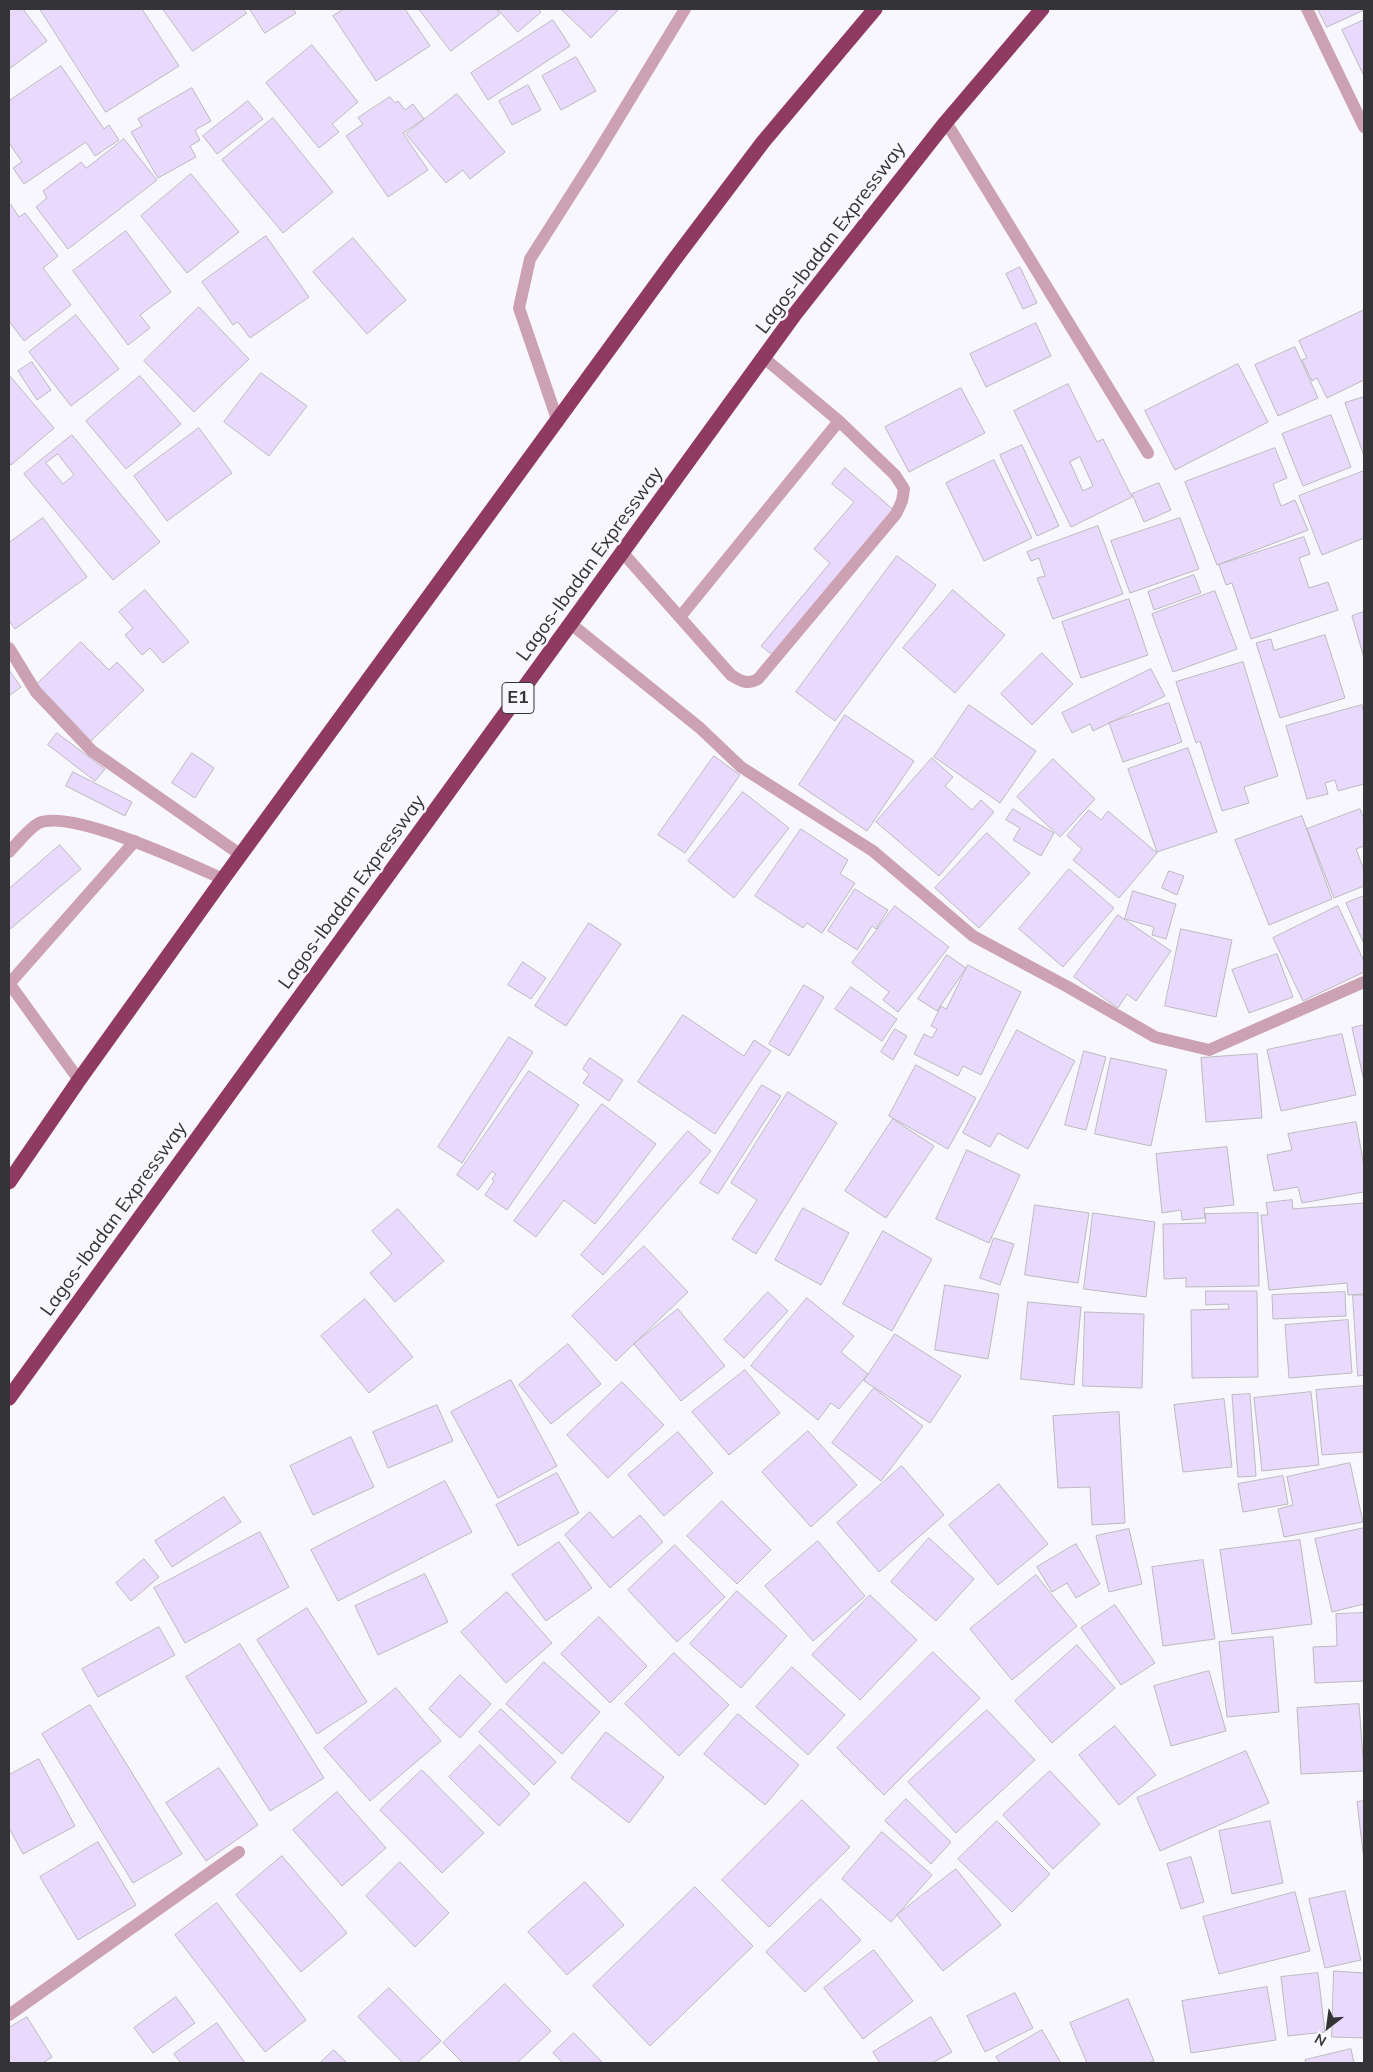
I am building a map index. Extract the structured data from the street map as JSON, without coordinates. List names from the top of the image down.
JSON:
{
  "streets": {
    "highway": ["Lagos-Ibadan Expressway", "E1"]
  },
  "north": "bottom left"
}
